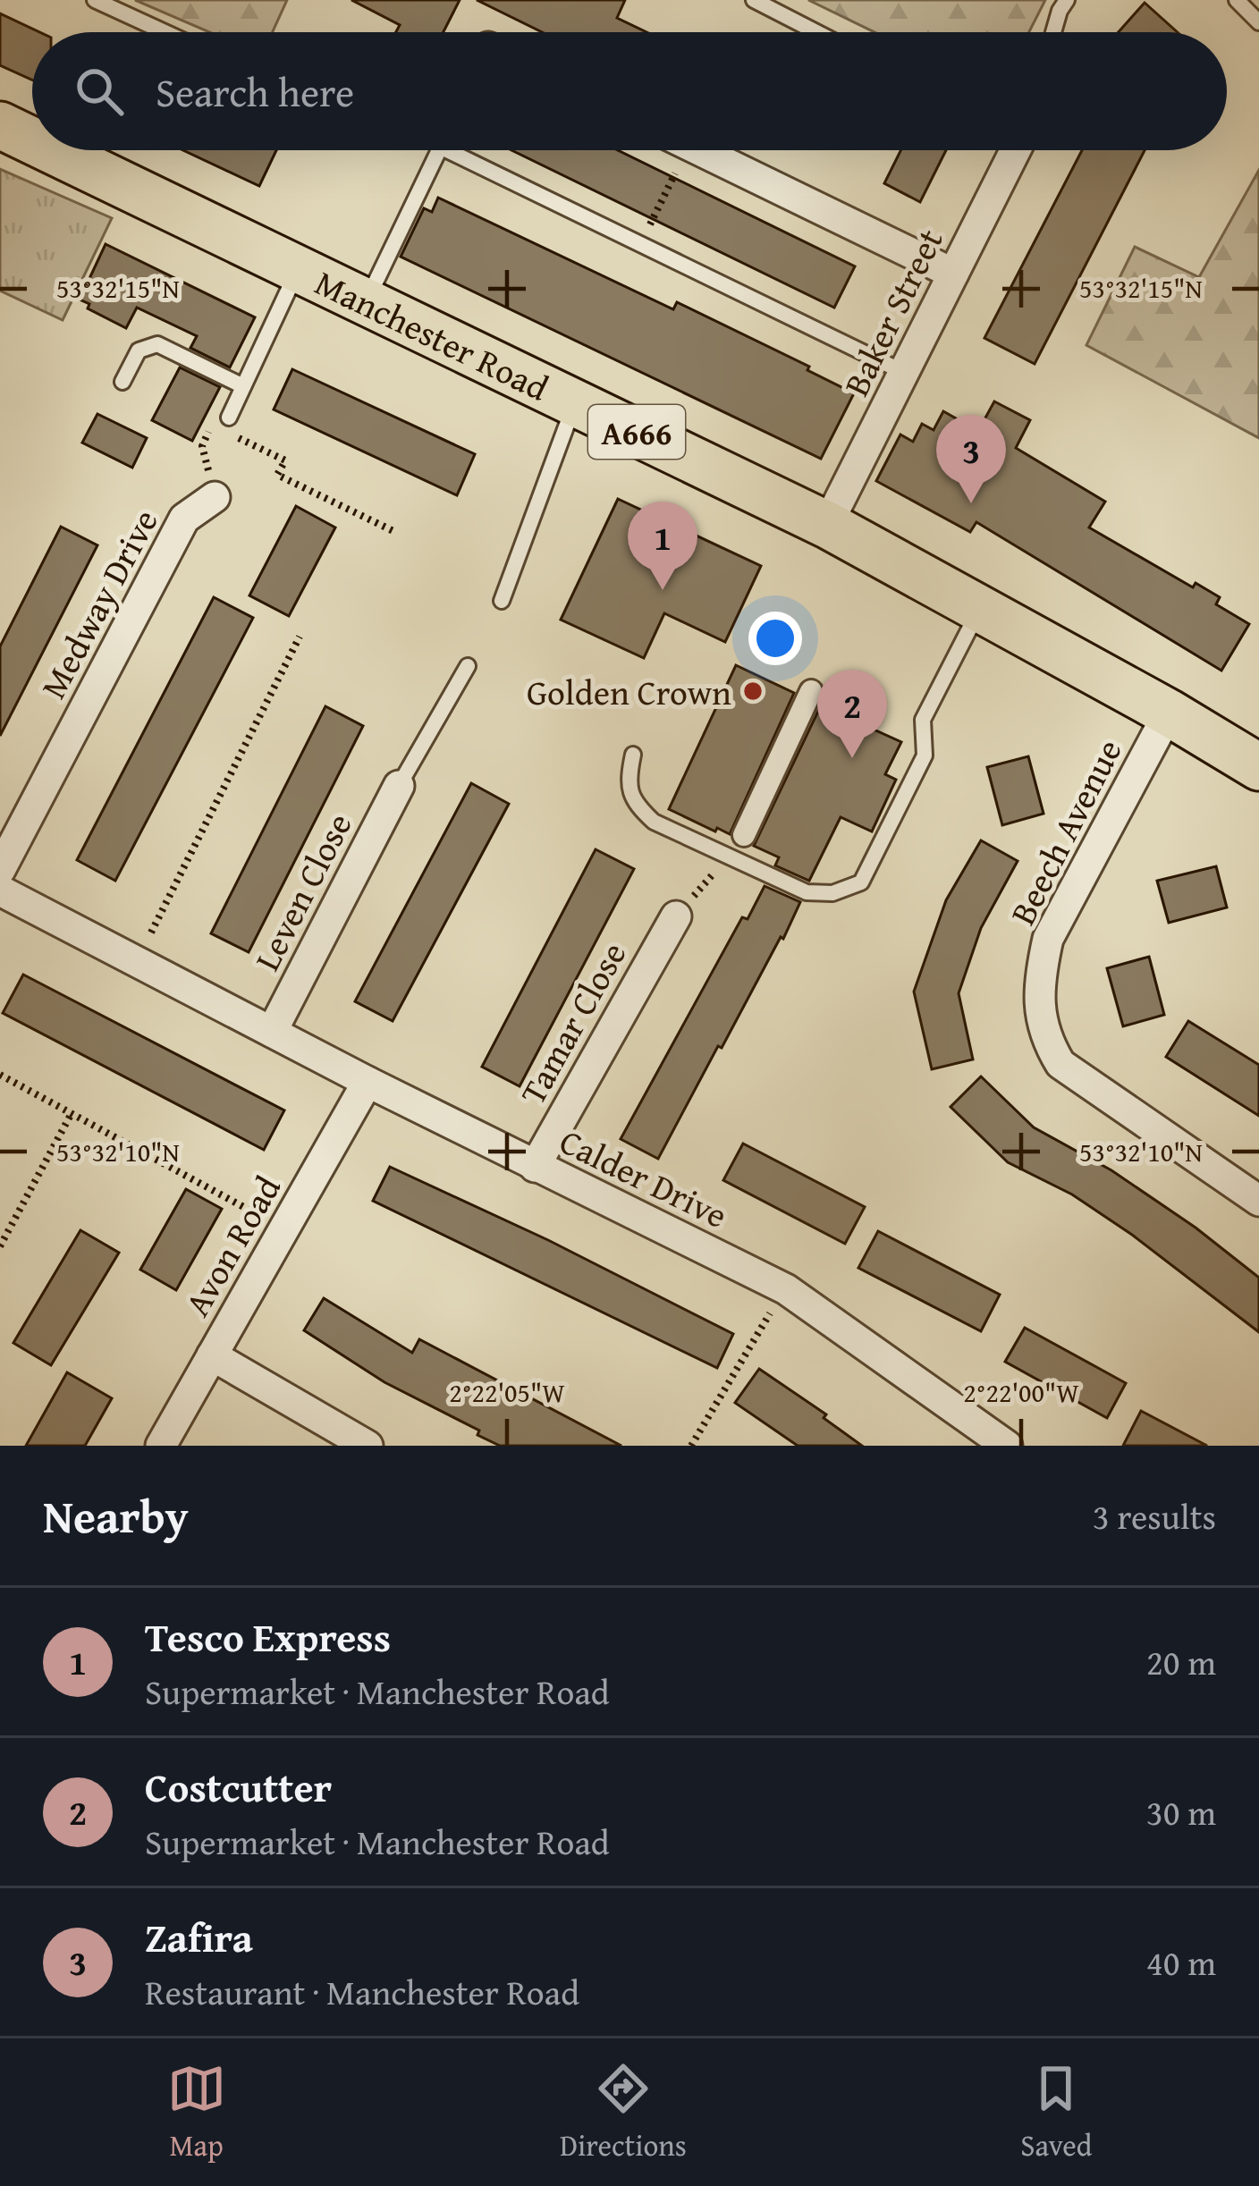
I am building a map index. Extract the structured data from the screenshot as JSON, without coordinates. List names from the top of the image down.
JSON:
{
  "streets": {
    "main road": ["Manchester Road", "A666"],
    "street": [
      "Baker Street",
      "Medway Drive",
      "Beech Avenue",
      "Leven Close",
      "Tamar Close",
      "Calder Drive",
      "Avon Road"
    ]
  },
  "crossings": [
    ["Baker Street", "Manchester Road"],
    ["Manchester Road", "Beech Avenue"],
    ["Medway Drive", "Calder Drive"],
    ["Leven Close", "Calder Drive"],
    ["Tamar Close", "Calder Drive"],
    ["Calder Drive", "Avon Road"]
  ],
  "places": ["Golden Crown"],
  "page": {
    "search": "Search here",
    "pins": ["3", "1", "2"],
    "heading": ["Nearby", "3 results"],
    "list": [
      {
        "mark": "1",
        "name": "Tesco Express",
        "note": "Supermarket · Manchester Road",
        "value": "20 m"
      },
      {
        "mark": "2",
        "name": "Costcutter",
        "note": "Supermarket · Manchester Road",
        "value": "30 m"
      },
      {
        "mark": "3",
        "name": "Zafira",
        "note": "Restaurant · Manchester Road",
        "value": "40 m"
      }
    ],
    "nav": ["Map", "Directions", "Saved"]
  },
  "coordinates": [
    "53°32'15\"N",
    "53°32'10\"N",
    "2°22'05\"W",
    "2°22'00\"W"
  ]
}
